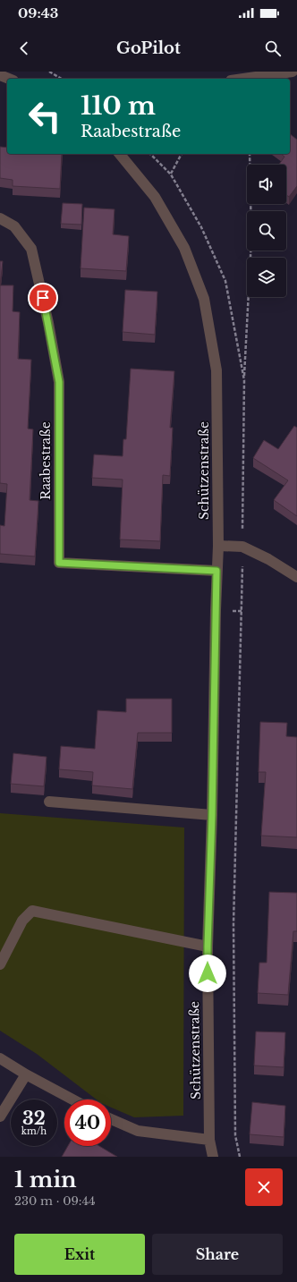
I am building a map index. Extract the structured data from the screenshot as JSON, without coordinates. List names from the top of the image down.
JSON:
{
  "streets": {
    "street": ["Raabestraße", "Schützenstraße"]
  },
  "crossings": [
    ["Raabestraße", "Schützenstraße"]
  ],
  "page": {
    "status": "09:43",
    "header": "GoPilot",
    "turn": ["110 m", "Raabestraße"],
    "speed": "32 km/h",
    "limit": "40",
    "heading": ["1 min", "230 m · 09:44"],
    "buttons": ["Exit", "Share"]
  }
}
